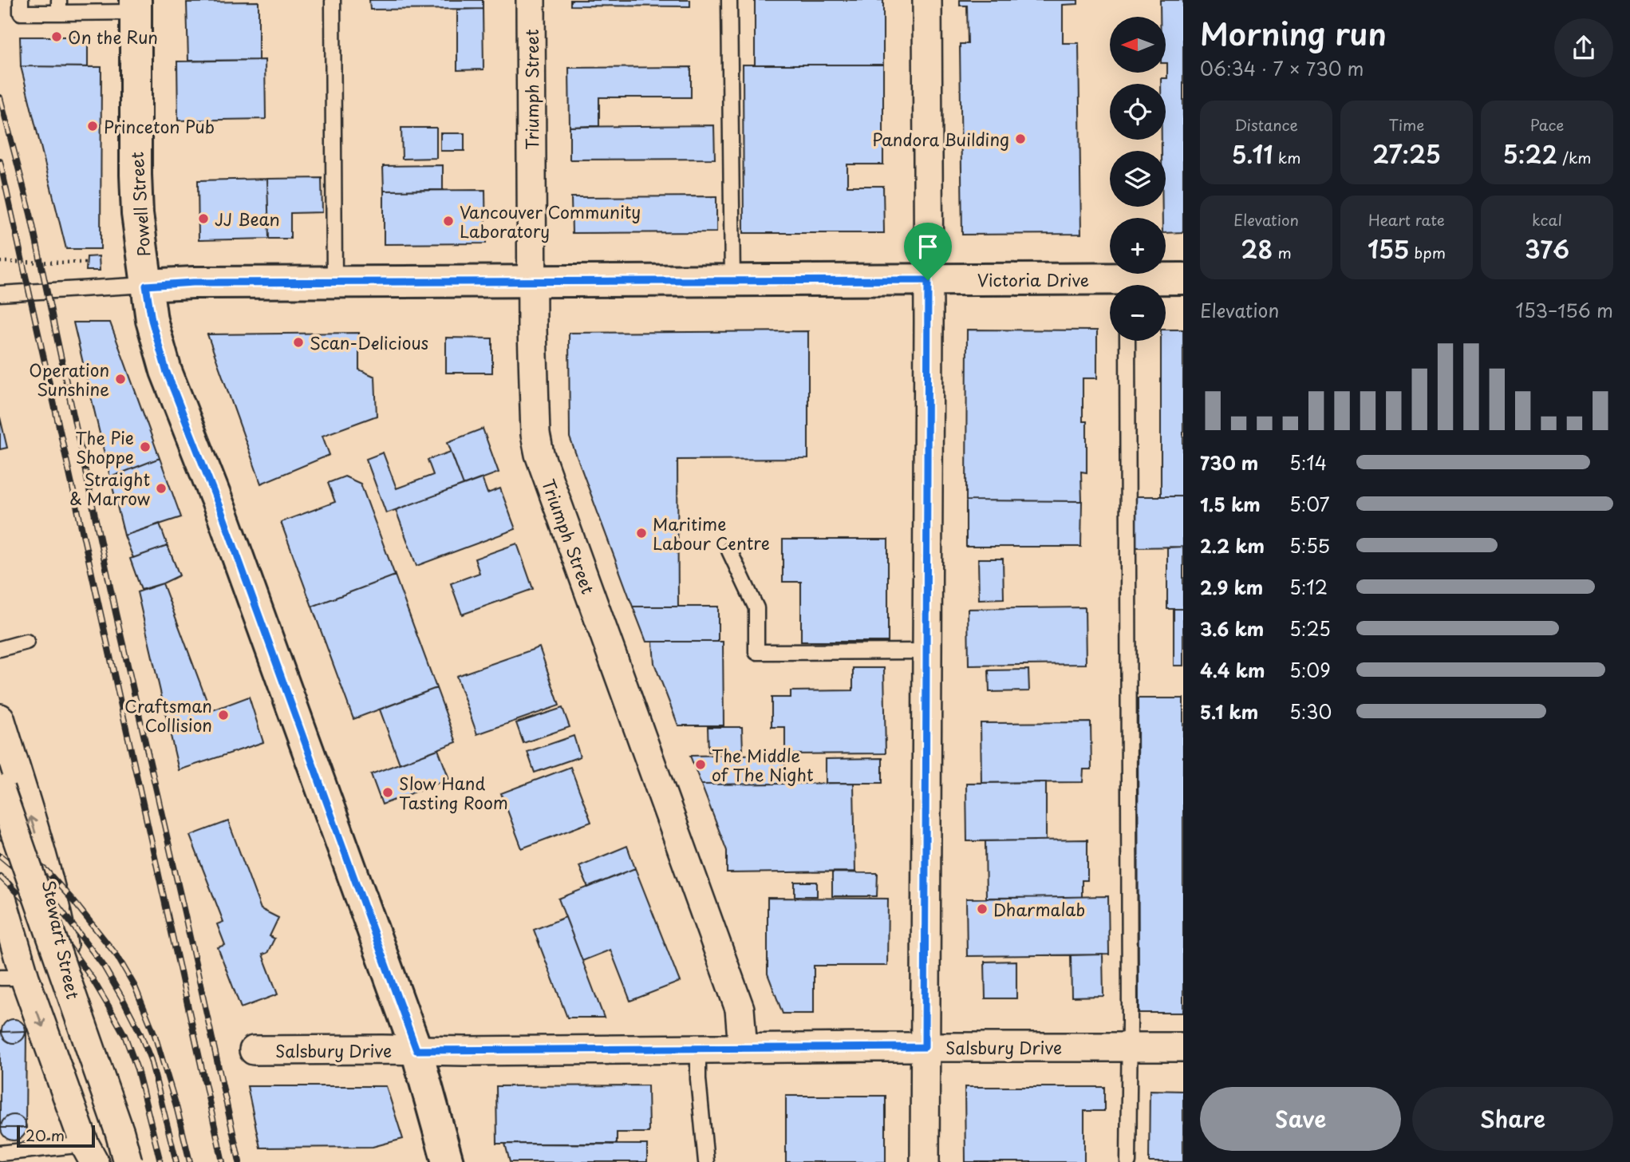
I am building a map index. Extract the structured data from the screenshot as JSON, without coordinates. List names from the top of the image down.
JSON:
{
  "streets": {
    "main road": ["Powell Street", "Victoria Drive"],
    "street": ["Triumph Street", "Stewart Street", "Salsbury Drive"]
  },
  "crossings": [
    ["Triumph Street", "Victoria Drive"],
    ["Triumph Street", "Salsbury Drive"],
    ["Powell Street", "Victoria Drive"],
    ["Powell Street", "Salsbury Drive"]
  ],
  "places": [
    "On the Run",
    "Princeton Pub",
    "Pandora Building",
    "JJ Bean",
    "Vancouver Community Laboratory",
    "Scan-Delicious",
    "Operation Sunshine",
    "The Pie Shoppe",
    "Straight & Marrow",
    "Maritime Labour Centre",
    "Craftsman Collision",
    "The Middle of The Night",
    "Slow Hand Tasting Room",
    "Dharmalab"
  ],
  "scale_bar": "20 m",
  "north": "left",
  "page": {
    "heading": ["Morning run", "06:34 · 7 × 730 m"],
    "map_buttons": ["+", "−"],
    "stats": [
      ["Distance", "5.11 km"],
      ["Time", "27:25"],
      ["Pace", "5:22 /km"],
      ["Elevation", "28 m"],
      ["Heart rate", "155 bpm"],
      ["kcal", "376"]
    ],
    "chart": ["Elevation", "153–156 m"],
    "list": [
      {
        "name": "730 m",
        "note": "5:14"
      },
      {
        "name": "1.5 km",
        "note": "5:07"
      },
      {
        "name": "2.2 km",
        "note": "5:55"
      },
      {
        "name": "2.9 km",
        "note": "5:12"
      },
      {
        "name": "3.6 km",
        "note": "5:25"
      },
      {
        "name": "4.4 km",
        "note": "5:09"
      },
      {
        "name": "5.1 km",
        "note": "5:30"
      }
    ],
    "buttons": ["Save", "Share"],
    "scale": "20 m"
  }
}
